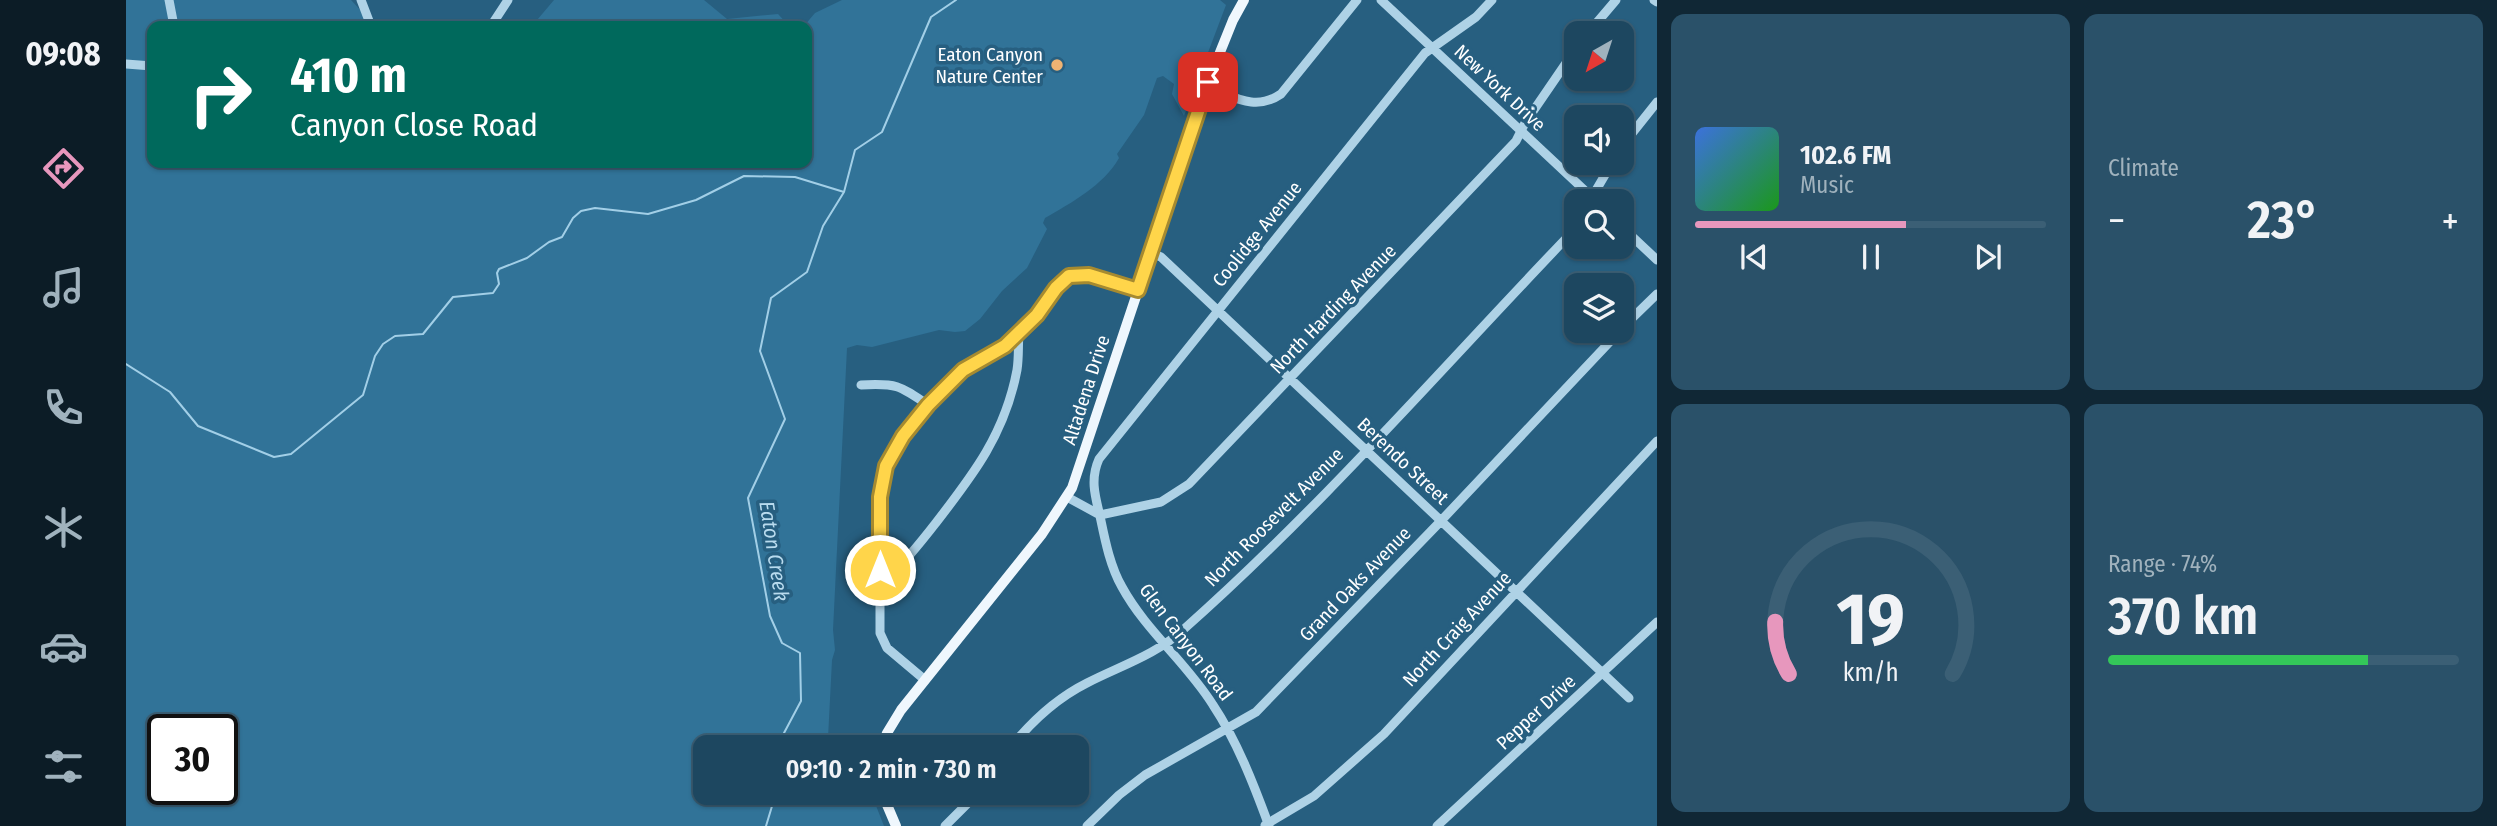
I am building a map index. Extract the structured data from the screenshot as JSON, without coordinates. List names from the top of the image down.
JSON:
{
  "streets": {
    "main road": ["Altadena Drive"],
    "street": [
      "New York Drive",
      "Coolidge Avenue",
      "North Harding Avenue",
      "Berendo Street",
      "North Roosevelt Avenue",
      "Grand Oaks Avenue",
      "North Craig Avenue",
      "Glen Canyon Road",
      "Pepper Drive"
    ]
  },
  "crossings": [
    ["New York Drive", "Coolidge Avenue"],
    ["New York Drive", "North Harding Avenue"],
    ["Coolidge Avenue", "North Harding Avenue"],
    ["Coolidge Avenue", "Berendo Street"],
    ["Coolidge Avenue", "Glen Canyon Road"],
    ["North Harding Avenue", "Berendo Street"],
    ["North Harding Avenue", "Glen Canyon Road"],
    ["Altadena Drive", "Berendo Street"],
    ["Berendo Street", "North Roosevelt Avenue"],
    ["Berendo Street", "Grand Oaks Avenue"],
    ["Berendo Street", "North Craig Avenue"],
    ["Berendo Street", "Pepper Drive"],
    ["North Roosevelt Avenue", "Glen Canyon Road"],
    ["Grand Oaks Avenue", "Glen Canyon Road"],
    ["North Craig Avenue", "Glen Canyon Road"]
  ],
  "water": ["Eaton Creek"],
  "places": ["Eaton Canyon Nature Center"],
  "north": "bottom left",
  "page": {
    "tabs": "09:08",
    "tile": [
      "Climate",
      ["Range · 74%", "370 km"]
    ],
    "turn": ["410 m", "Canyon Close Road"],
    "song": ["102.6 FM", "Music"],
    "heat": ["−", "23°", "+"],
    "limit": "30",
    "trip": "09:10 · 2 min · 730 m",
    "gauge": ["19", "km/h"]
  }
}
